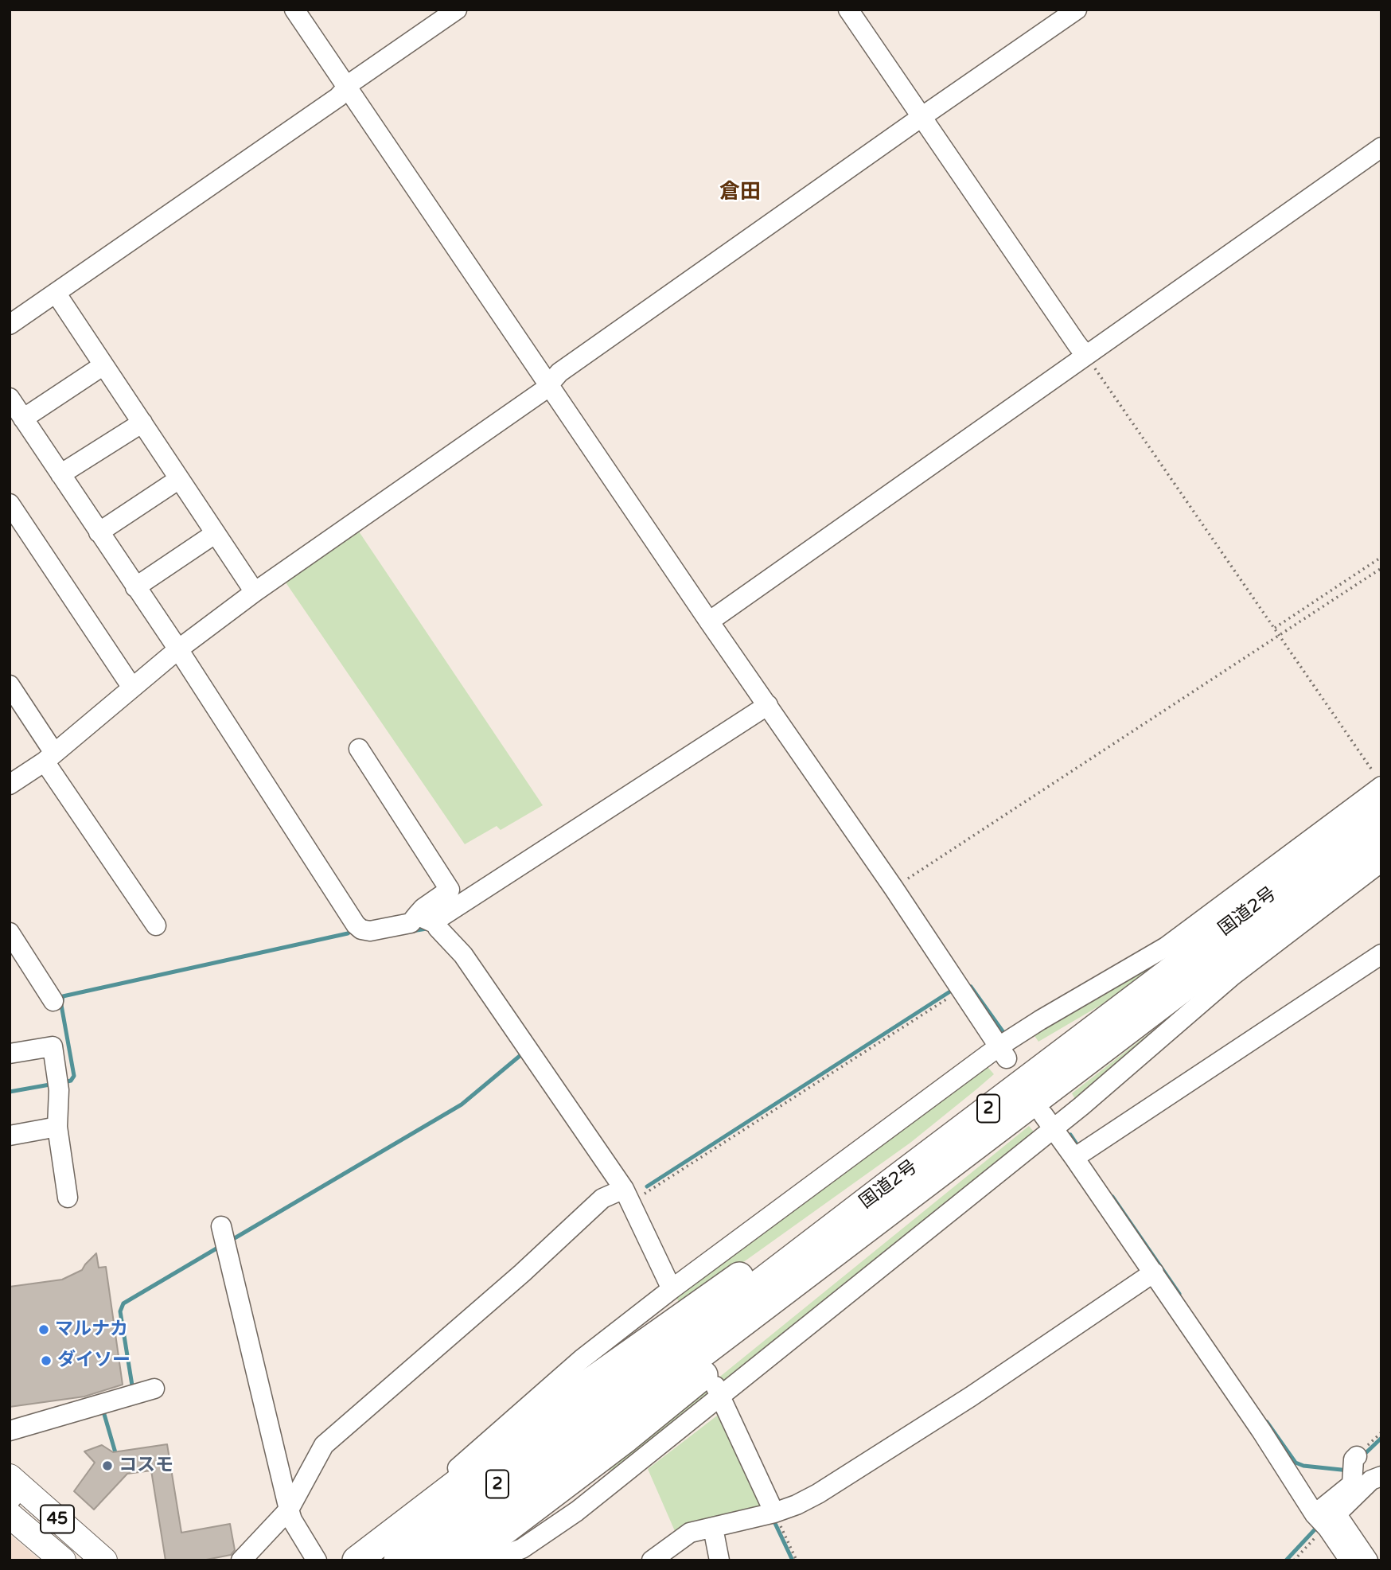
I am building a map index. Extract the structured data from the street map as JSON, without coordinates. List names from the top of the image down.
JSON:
{
  "streets": {
    "highway": ["国道2号", "2"],
    "main road": ["45"]
  },
  "districts": ["倉田"],
  "places": ["マルナカ", "ダイソー", "コスモ"]
}
